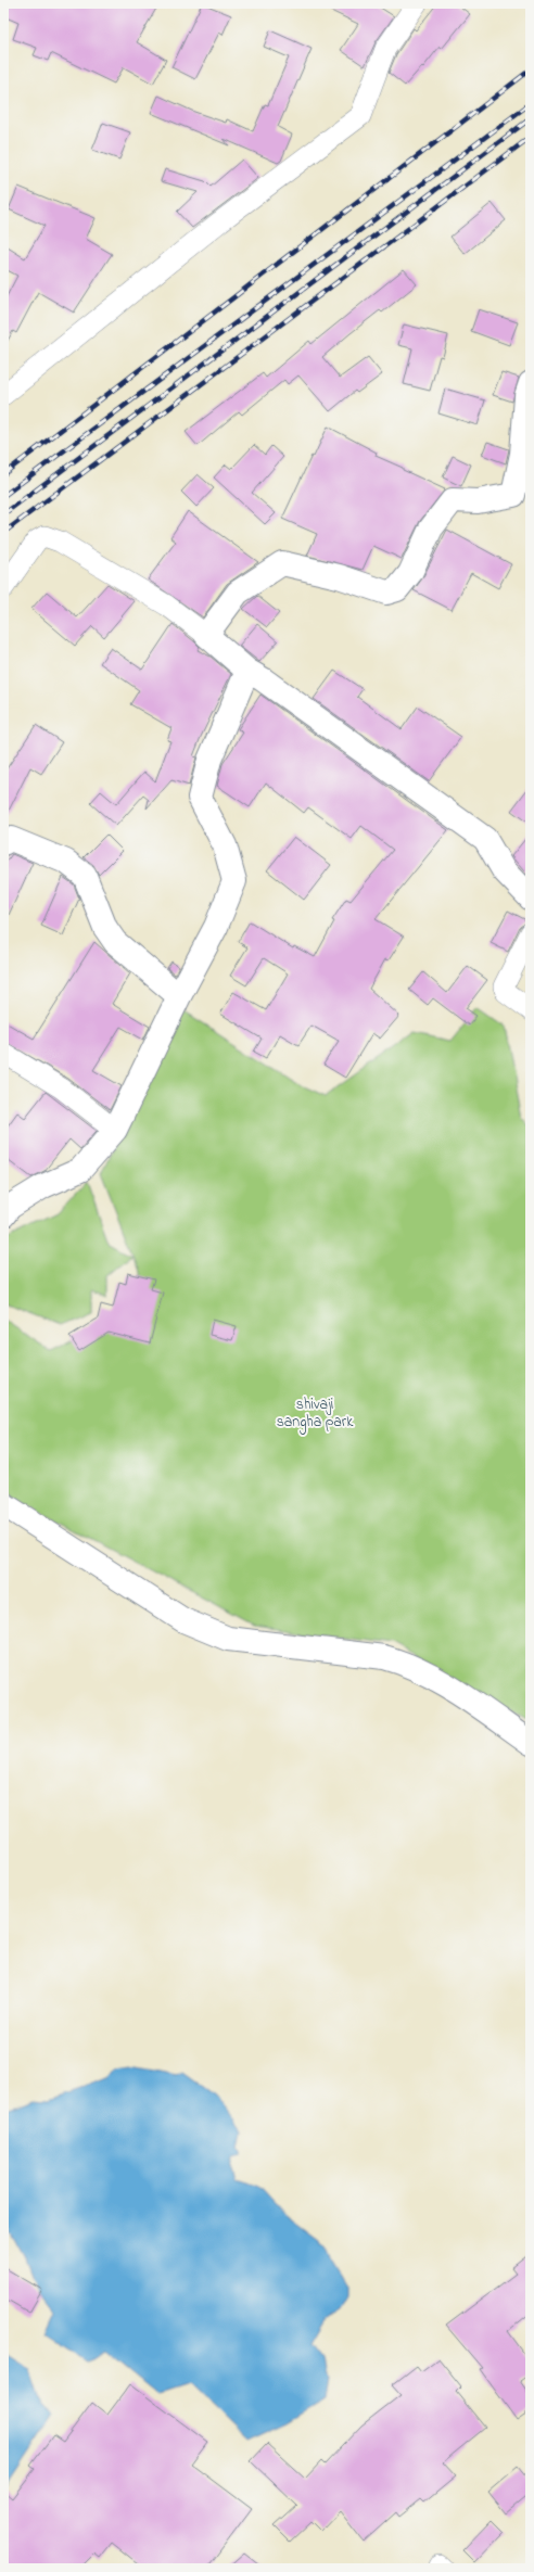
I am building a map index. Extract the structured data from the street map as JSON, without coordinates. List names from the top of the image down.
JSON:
{
  "parks": ["shivaji sangha park"]
}
